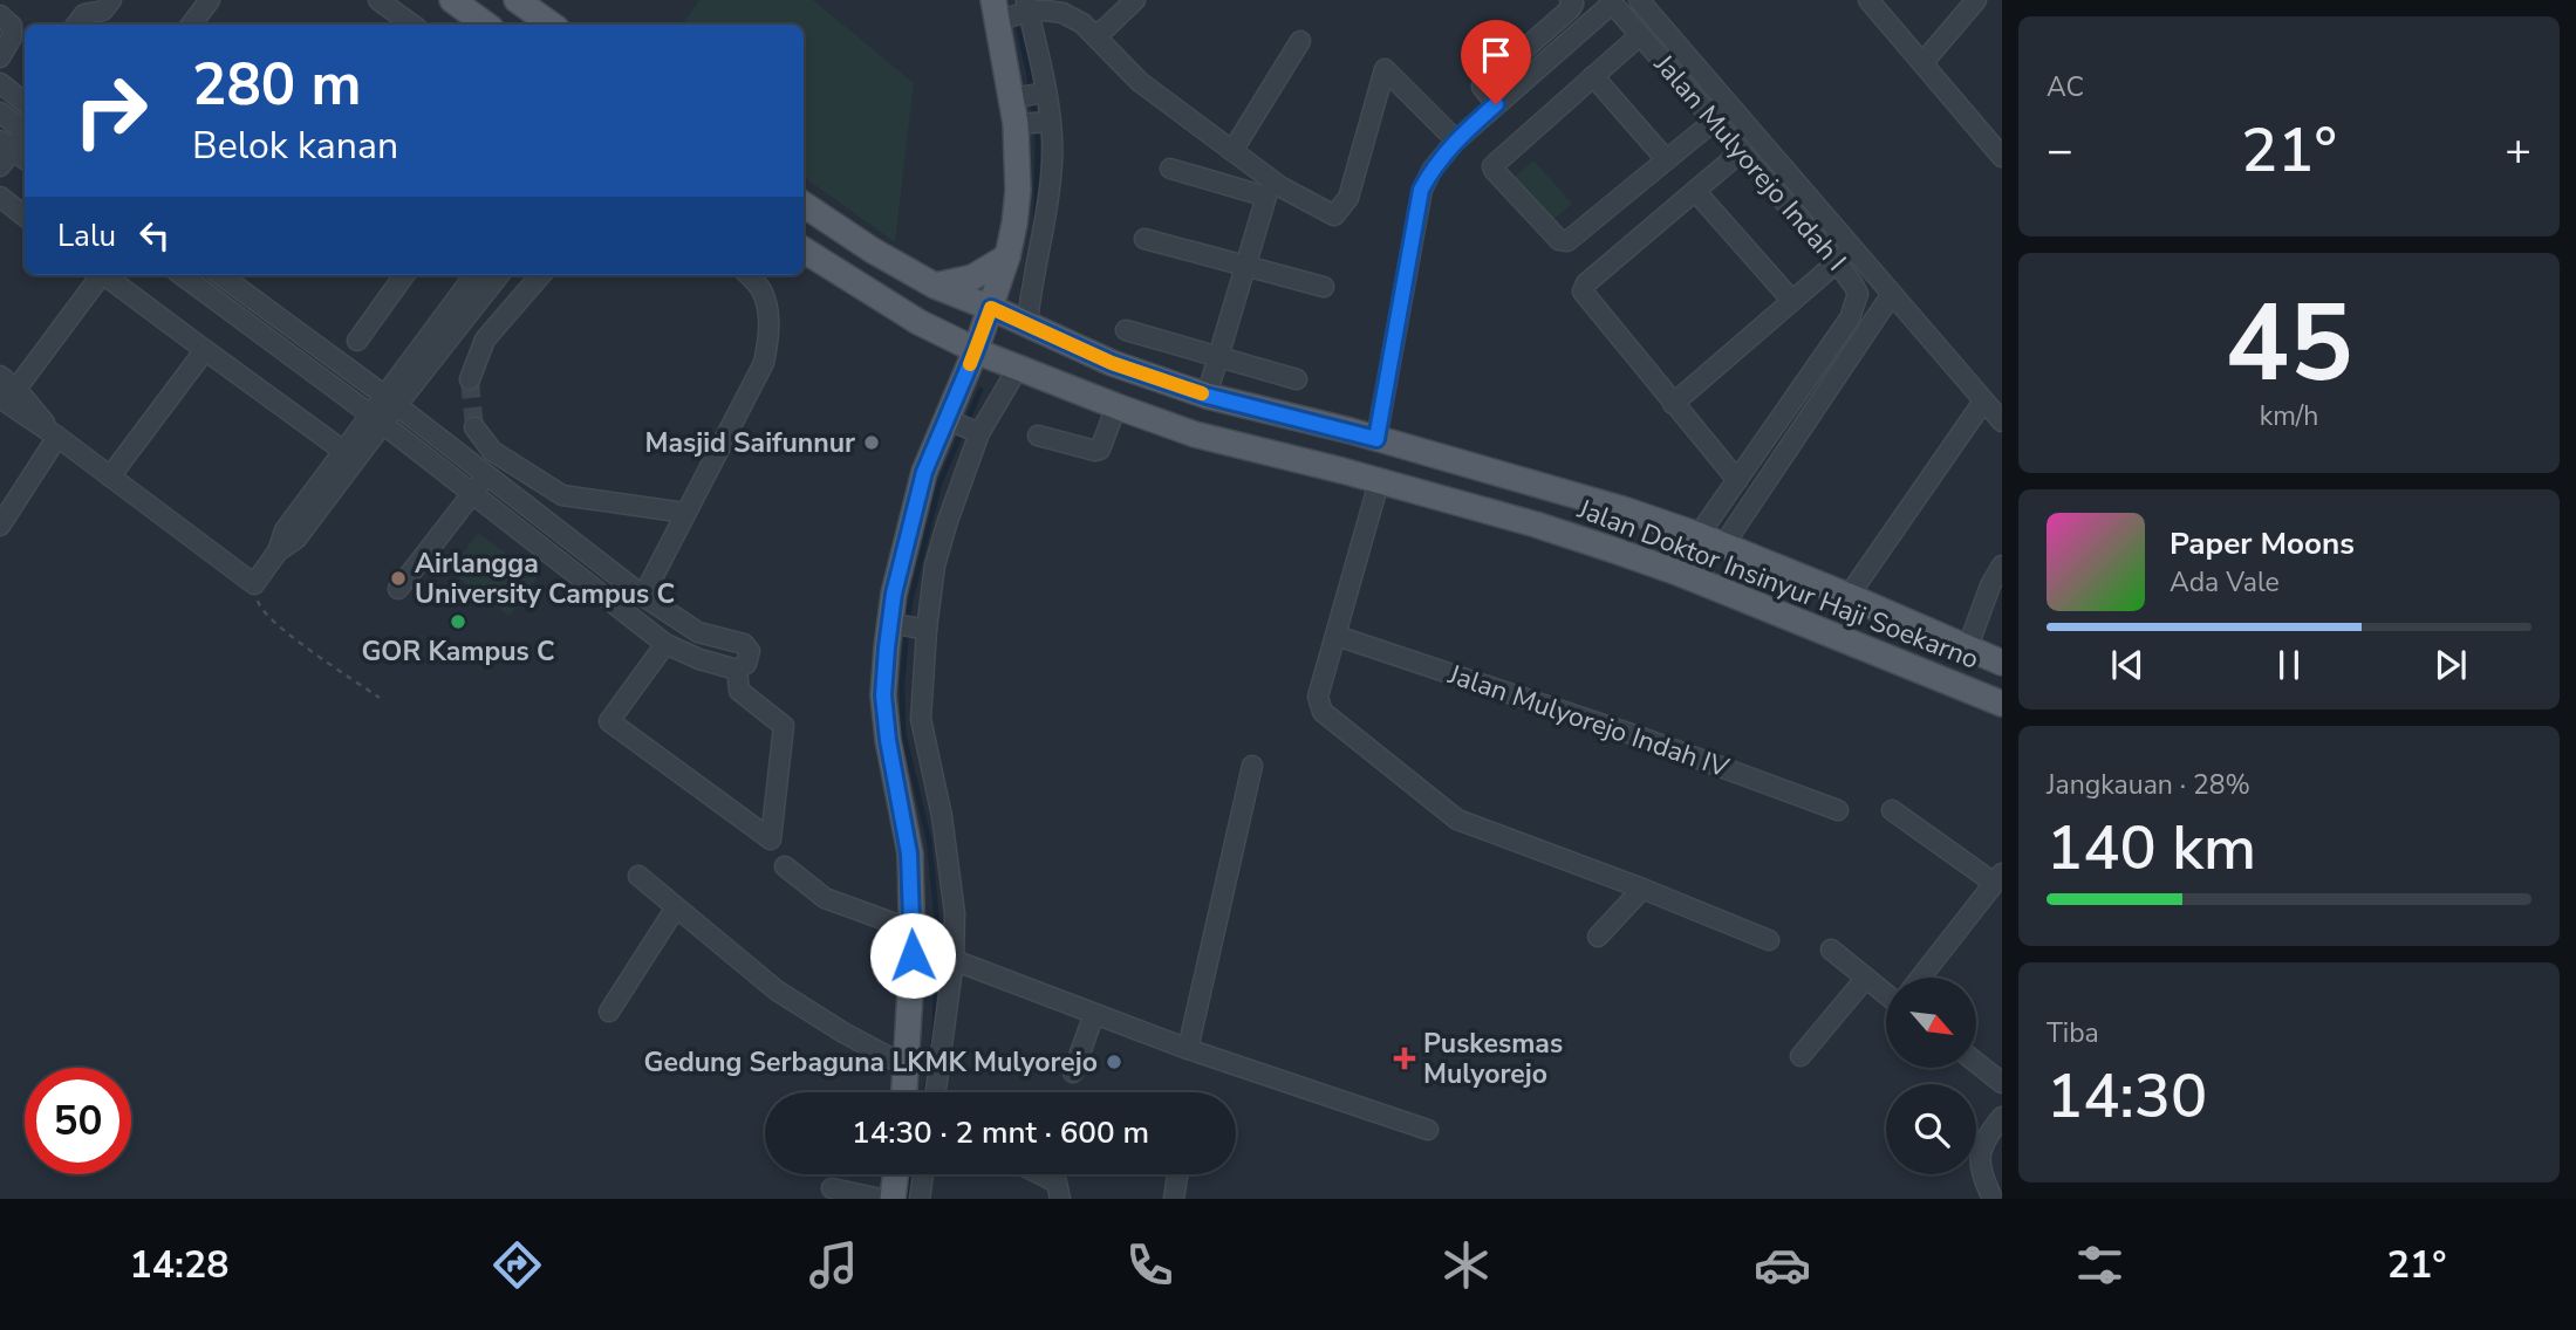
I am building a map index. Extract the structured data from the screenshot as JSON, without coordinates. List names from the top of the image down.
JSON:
{
  "streets": {
    "main road": ["Jalan Doktor Insinyur Haji Soekarno"],
    "street": ["Jalan Mulyorejo Indah I", "Jalan Mulyorejo Indah IV"]
  },
  "crossings": [
    ["Jalan Mulyorejo Indah I", "Jalan Doktor Insinyur Haji Soekarno"]
  ],
  "places": {
    "other": [
      "Masjid Saifunnur",
      "Airlangga University Campus C",
      "GOR Kampus C",
      "Gedung Serbaguna LKMK Mulyorejo"
    ],
    "health": ["Puskesmas Mulyorejo"]
  },
  "north": "bottom right",
  "page": {
    "tile": [
      "AC",
      ["45", "km/h"],
      ["Jangkauan · 28%", "140 km"],
      ["Tiba", "14:30"]
    ],
    "turn": ["280 m", "Belok kanan"],
    "heat": ["−", "21°", "+"],
    "then": "Lalu",
    "song": ["Paper Moons", "Ada Vale"],
    "limit": "50",
    "trip": "14:30 · 2 mnt · 600 m",
    "tabs": ["14:28", "21°"]
  }
}
